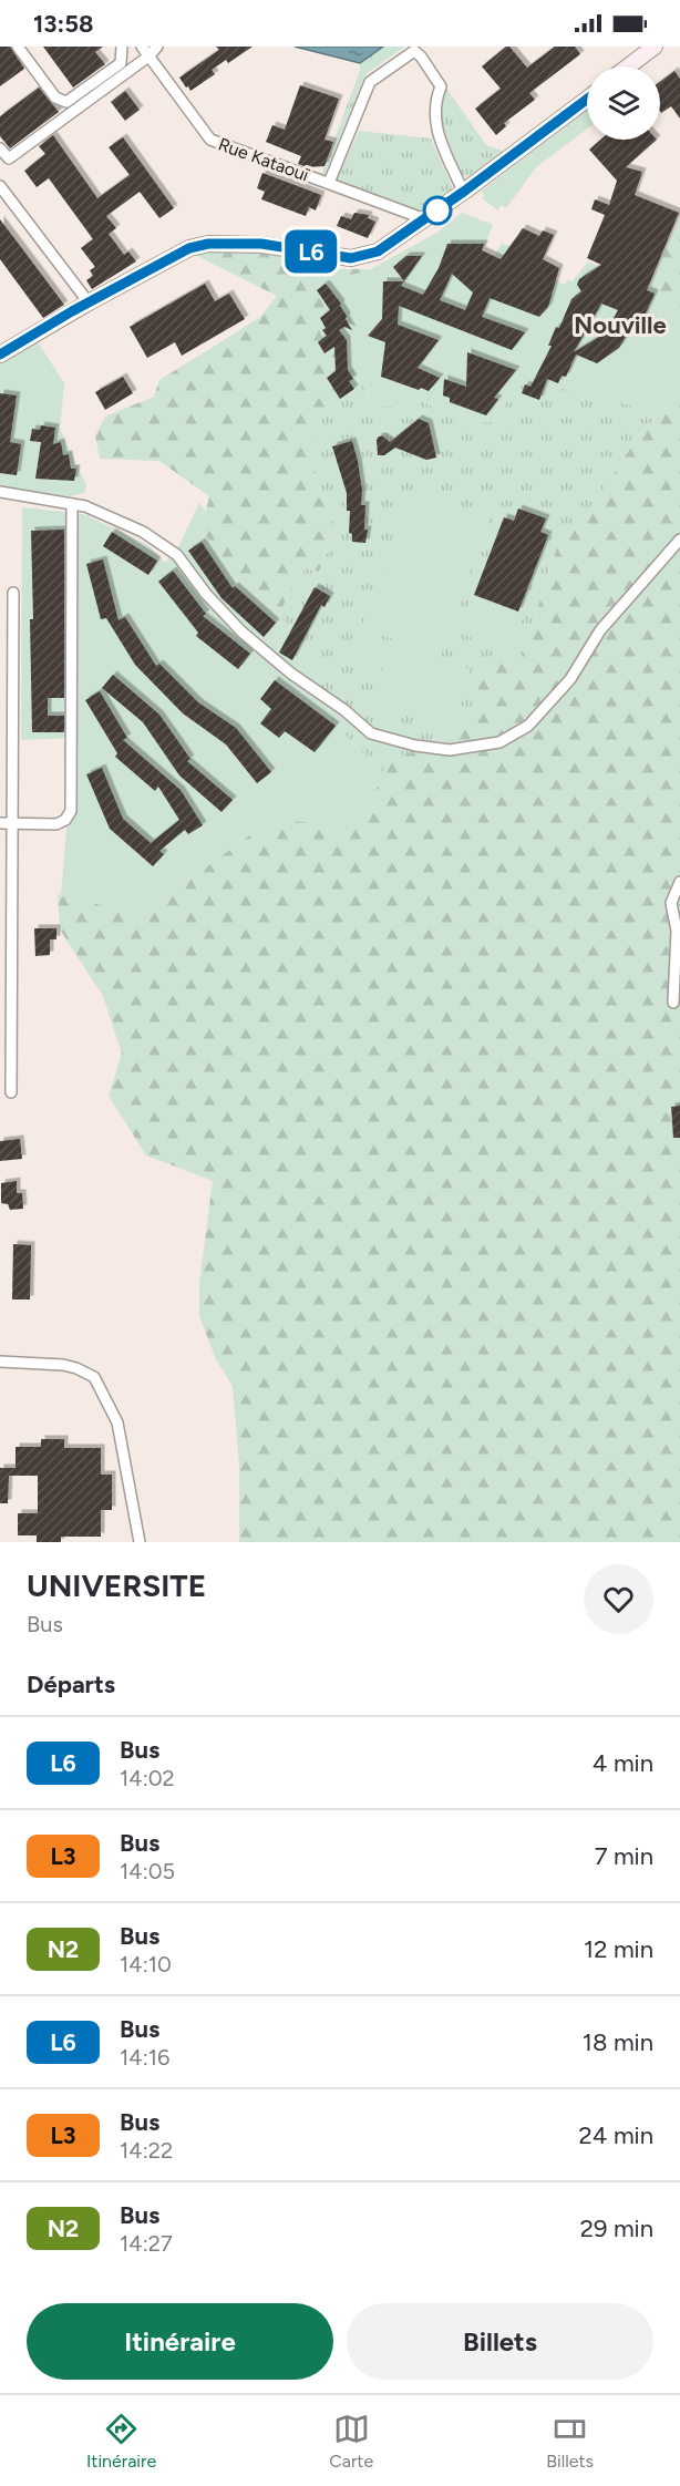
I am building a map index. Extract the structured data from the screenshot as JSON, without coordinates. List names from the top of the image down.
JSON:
{
  "streets": {
    "street": ["Rue Kataouï"]
  },
  "districts": ["Nouville"],
  "lines": ["bus line L6"],
  "page": {
    "status": "13:58",
    "on_map": "L6",
    "heading": [
      ["UNIVERSITE", "Bus"],
      "Départs"
    ],
    "list": [
      {
        "mark": "L6",
        "name": "Bus",
        "note": "14:02",
        "value": "4 min"
      },
      {
        "mark": "L3",
        "name": "Bus",
        "note": "14:05",
        "value": "7 min"
      },
      {
        "mark": "N2",
        "name": "Bus",
        "note": "14:10",
        "value": "12 min"
      },
      {
        "mark": "L6",
        "name": "Bus",
        "note": "14:16",
        "value": "18 min"
      },
      {
        "mark": "L3",
        "name": "Bus",
        "note": "14:22",
        "value": "24 min"
      },
      {
        "mark": "N2",
        "name": "Bus",
        "note": "14:27",
        "value": "29 min"
      }
    ],
    "buttons": ["Itinéraire", "Billets"],
    "tabs": ["Itinéraire", "Carte", "Billets"]
  }
}
